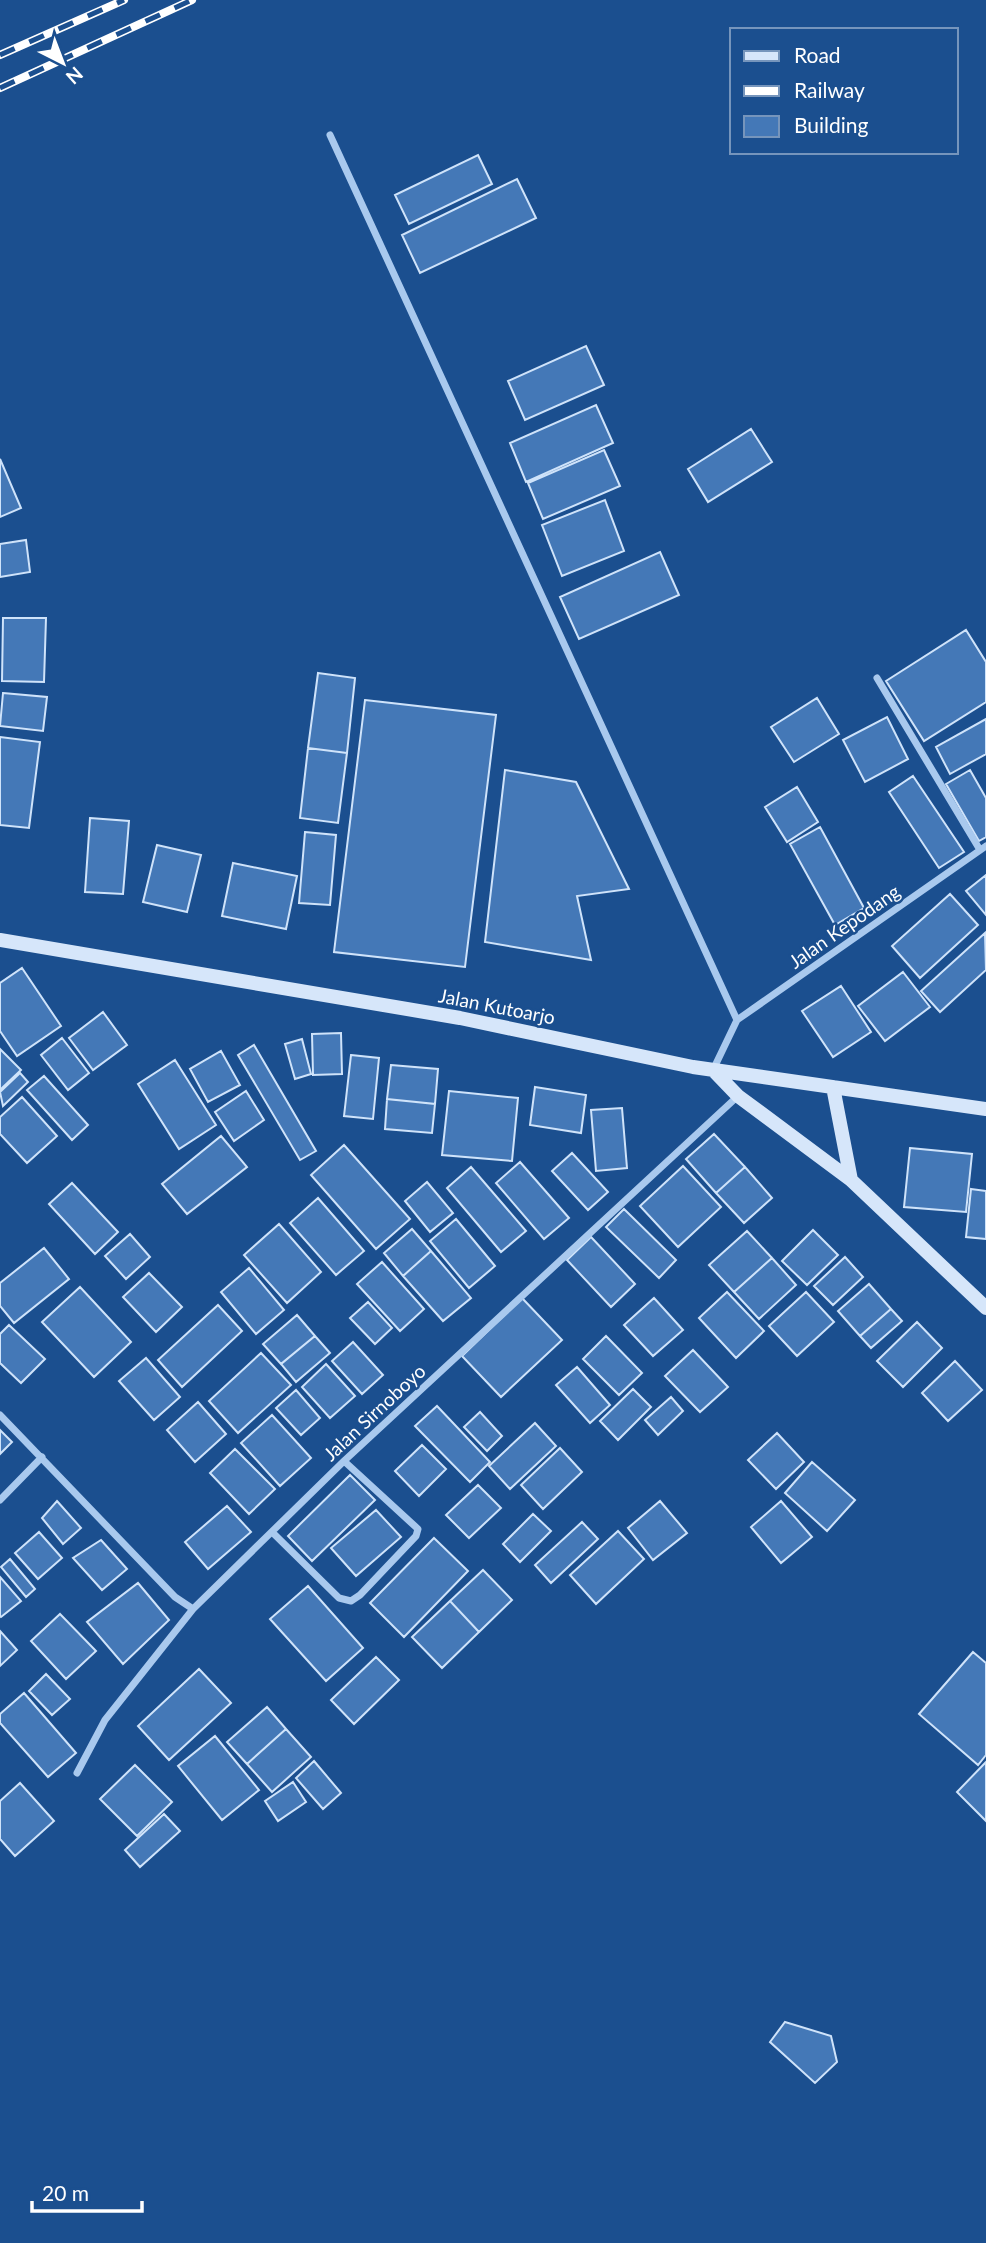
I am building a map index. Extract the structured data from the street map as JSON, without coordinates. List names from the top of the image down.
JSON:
{
  "streets": {
    "main road": ["Jalan Kutoarjo"],
    "street": ["Jalan Kepodang", "Jalan Sirnoboyo"]
  },
  "crossings": [
    ["Jalan Kepodang", "Jalan Kutoarjo"]
  ],
  "legend": ["Road", "Railway", "Building"],
  "scale_bar": "20 m",
  "north": "bottom right"
}
